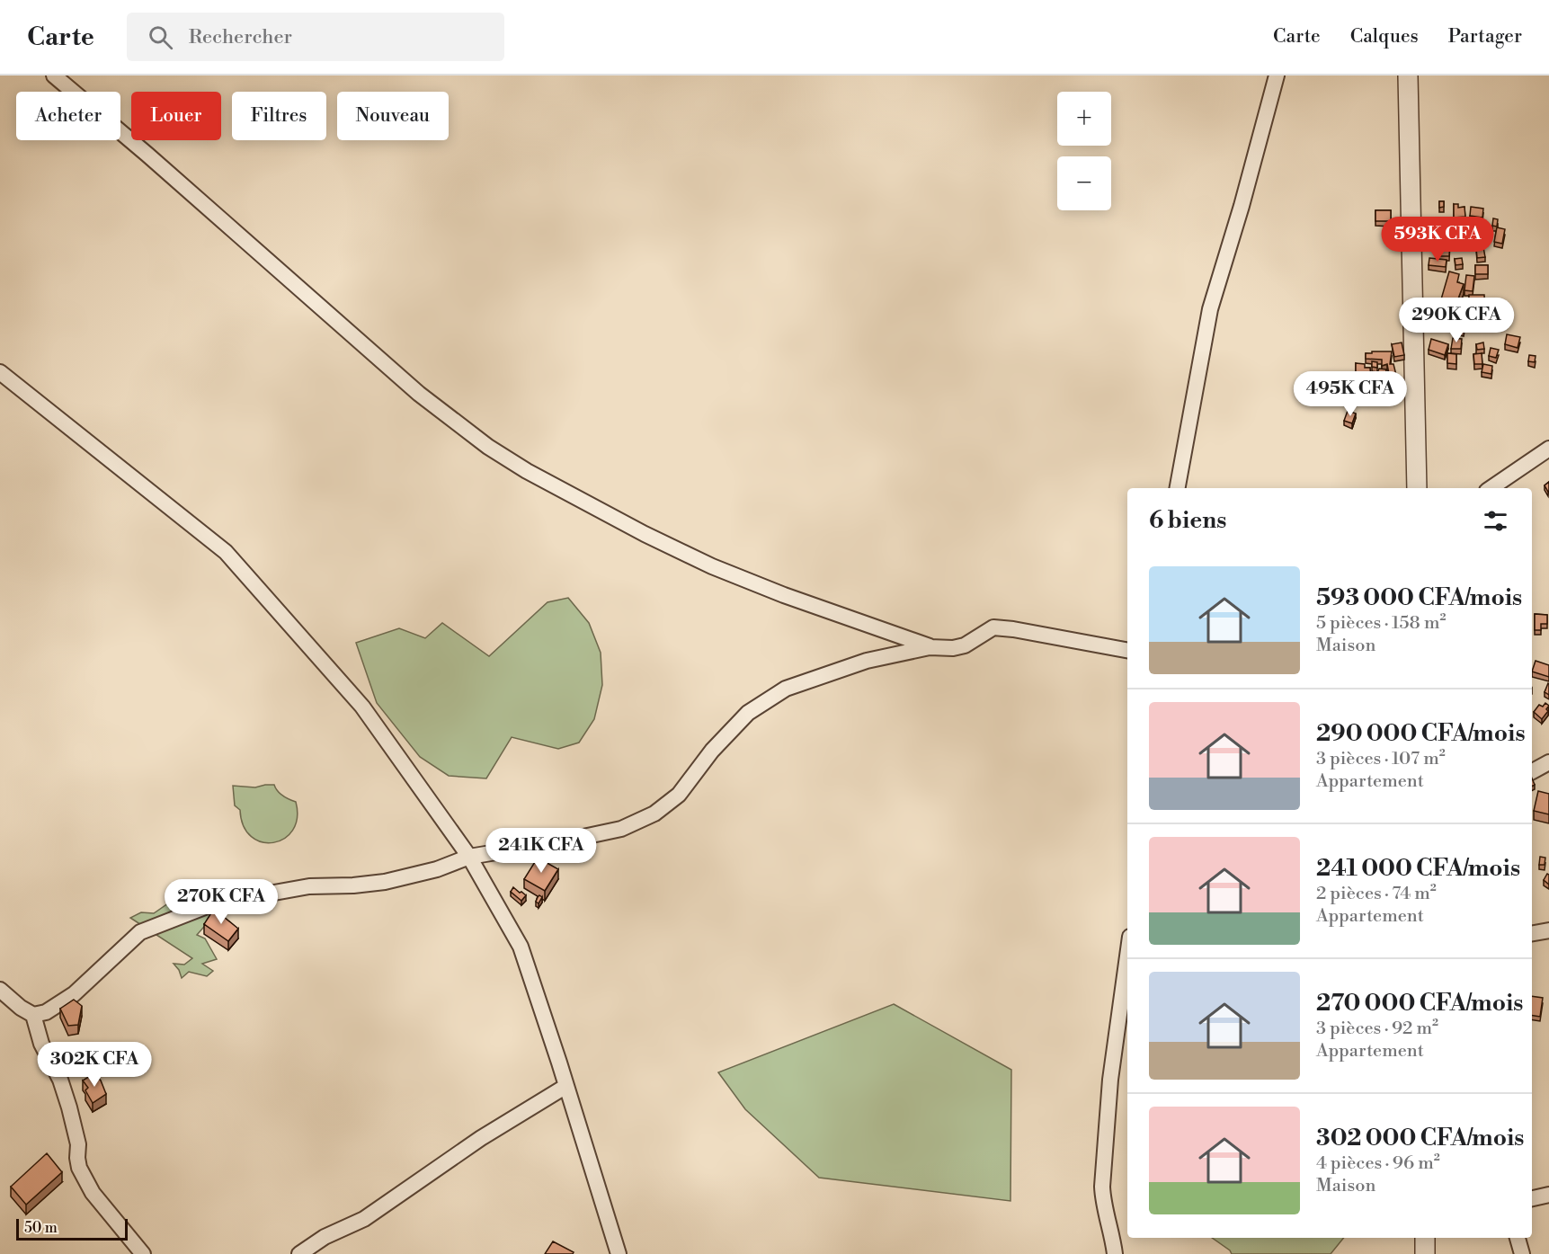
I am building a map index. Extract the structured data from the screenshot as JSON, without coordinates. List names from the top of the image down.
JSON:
{
  "scale_bar": "50 m",
  "page": {
    "header": "Carte",
    "search": "Rechercher",
    "nav": ["Carte", "Calques", "Partager"],
    "map_buttons": ["+", "−"],
    "chip": [
      "Acheter",
      "Louer",
      "Filtres",
      "Nouveau"
    ],
    "price": [
      "593K CFA",
      "290K CFA",
      "495K CFA",
      "241K CFA",
      "270K CFA",
      "302K CFA"
    ],
    "heading": "6 biens",
    "list": [
      {
        "name": "593 000 CFA/mois",
        "note": "5 pièces · 158 m² · Maison"
      },
      {
        "name": "290 000 CFA/mois",
        "note": "3 pièces · 107 m² · Appartement"
      },
      {
        "name": "241 000 CFA/mois",
        "note": "2 pièces · 74 m² · Appartement"
      },
      {
        "name": "270 000 CFA/mois",
        "note": "3 pièces · 92 m² · Appartement"
      },
      {
        "name": "302 000 CFA/mois",
        "note": "4 pièces · 96 m² · Maison"
      }
    ],
    "scale": "50 m"
  }
}
